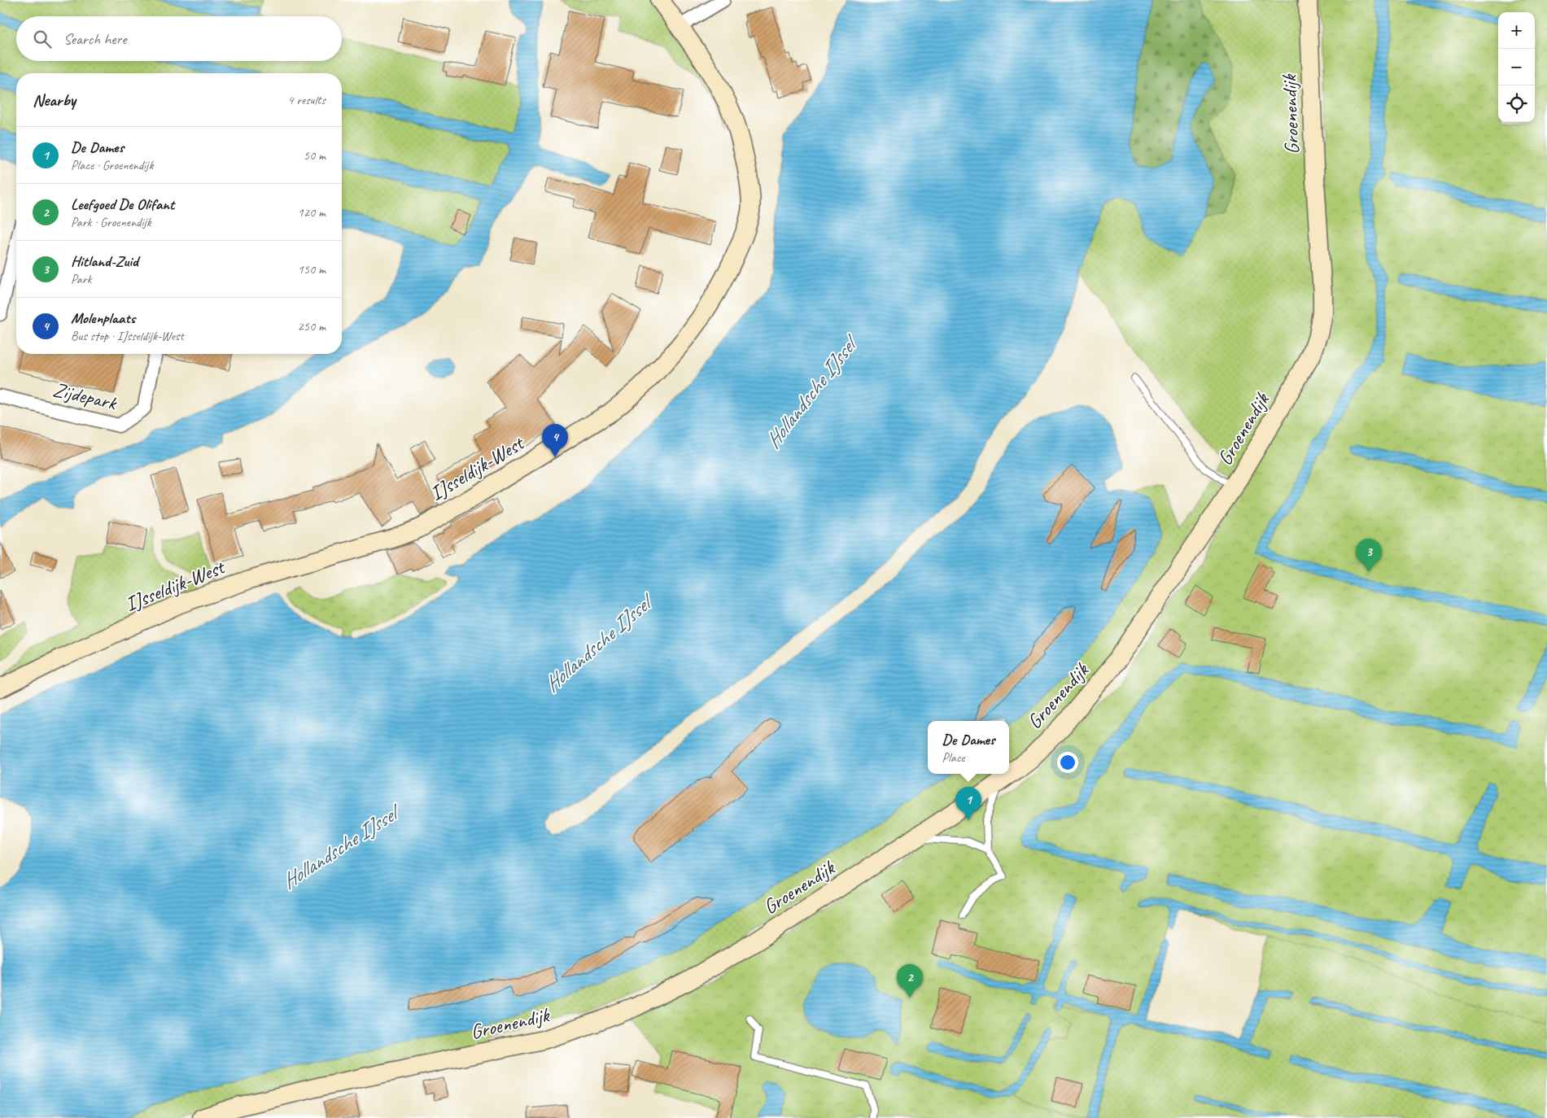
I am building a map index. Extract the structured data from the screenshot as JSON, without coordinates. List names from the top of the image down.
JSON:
{
  "streets": {
    "street": ["Groenendijk", "Zijdepark", "IJsseldijk-West"]
  },
  "water": ["Hollandsche IJssel"],
  "page": {
    "map_buttons": ["+", "−"],
    "search": "Search here",
    "heading": ["Nearby", "4 results"],
    "list": [
      {
        "mark": "1",
        "name": "De Dames",
        "note": "Place · Groenendijk",
        "value": "50 m"
      },
      {
        "mark": "2",
        "name": "Leefgoed De Olifant",
        "note": "Park · Groenendijk",
        "value": "120 m"
      },
      {
        "mark": "3",
        "name": "Hitland-Zuid",
        "note": "Park",
        "value": "150 m"
      },
      {
        "mark": "4",
        "name": "Molenplaats",
        "note": "Bus stop · IJsseldijk-West",
        "value": "250 m"
      }
    ],
    "pins": [
      "4",
      "3",
      "1",
      "2"
    ],
    "popup": ["De Dames", "Place"]
  }
}
